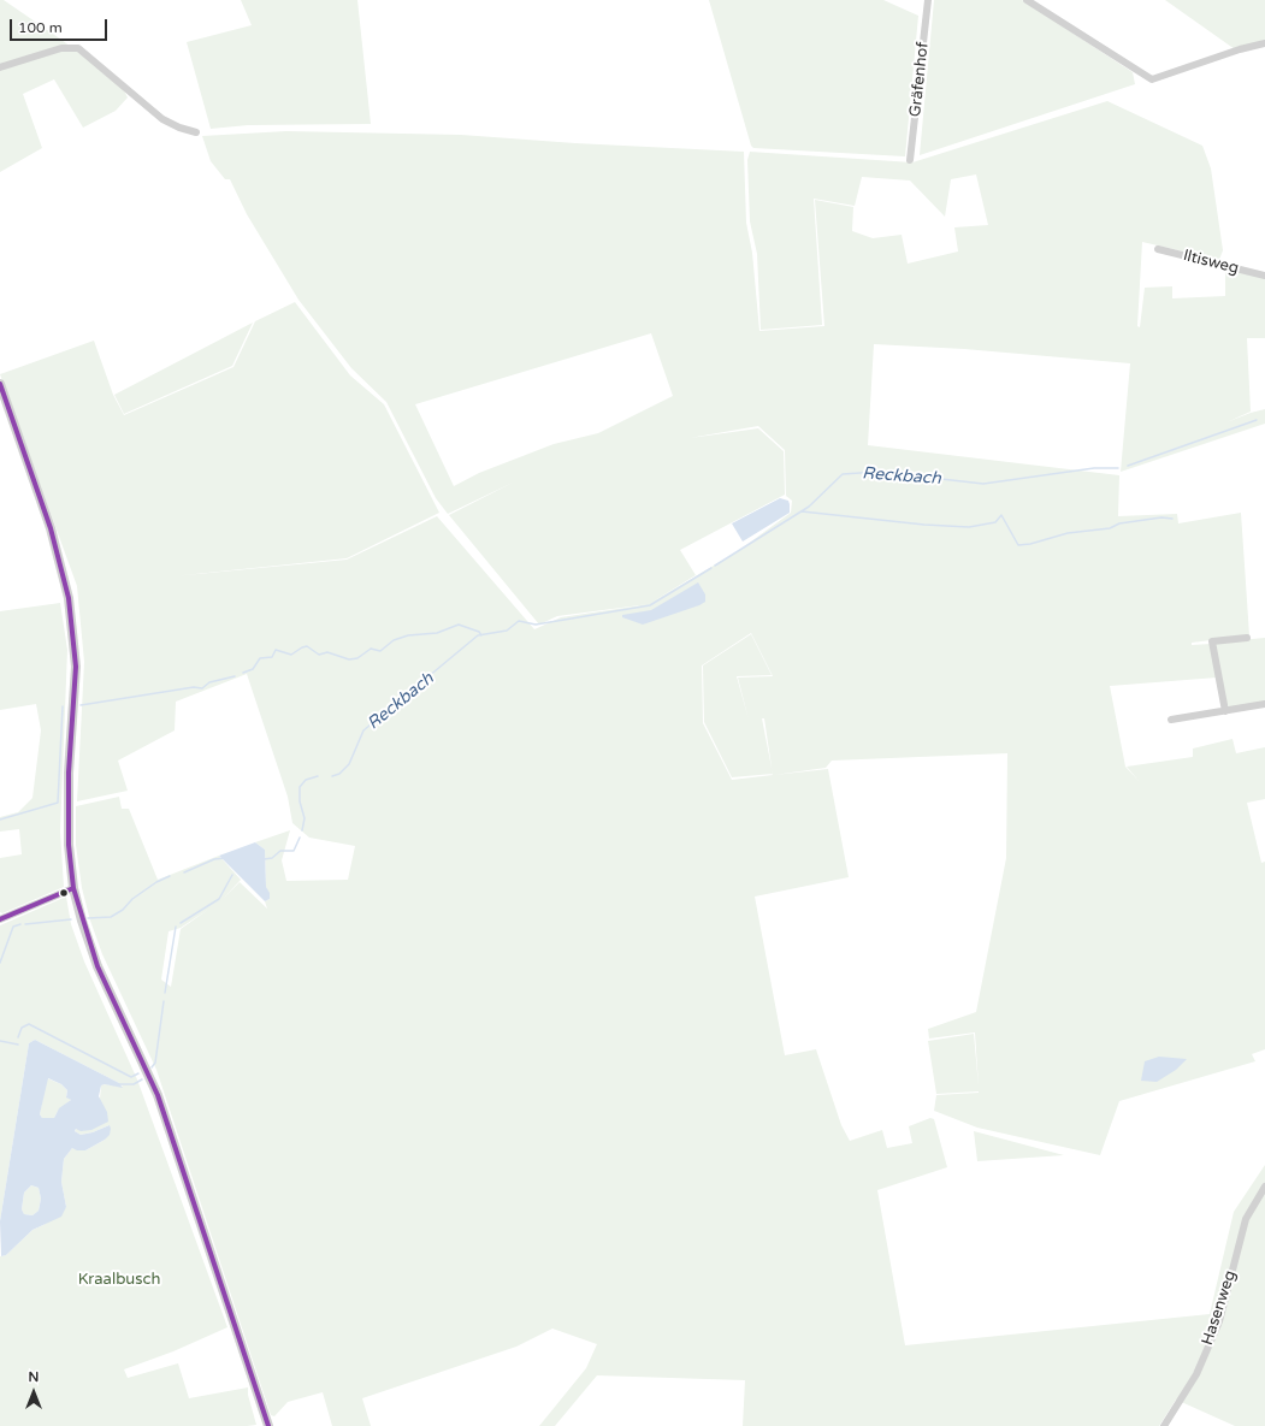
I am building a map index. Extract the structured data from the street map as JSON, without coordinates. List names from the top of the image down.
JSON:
{
  "streets": {
    "street": ["Gräfenhof", "Iltisweg", "Hasenweg"]
  },
  "water": ["Reckbach"],
  "parks": ["Kraalbusch"],
  "scale_bar": "100 m",
  "north": "top"
}
